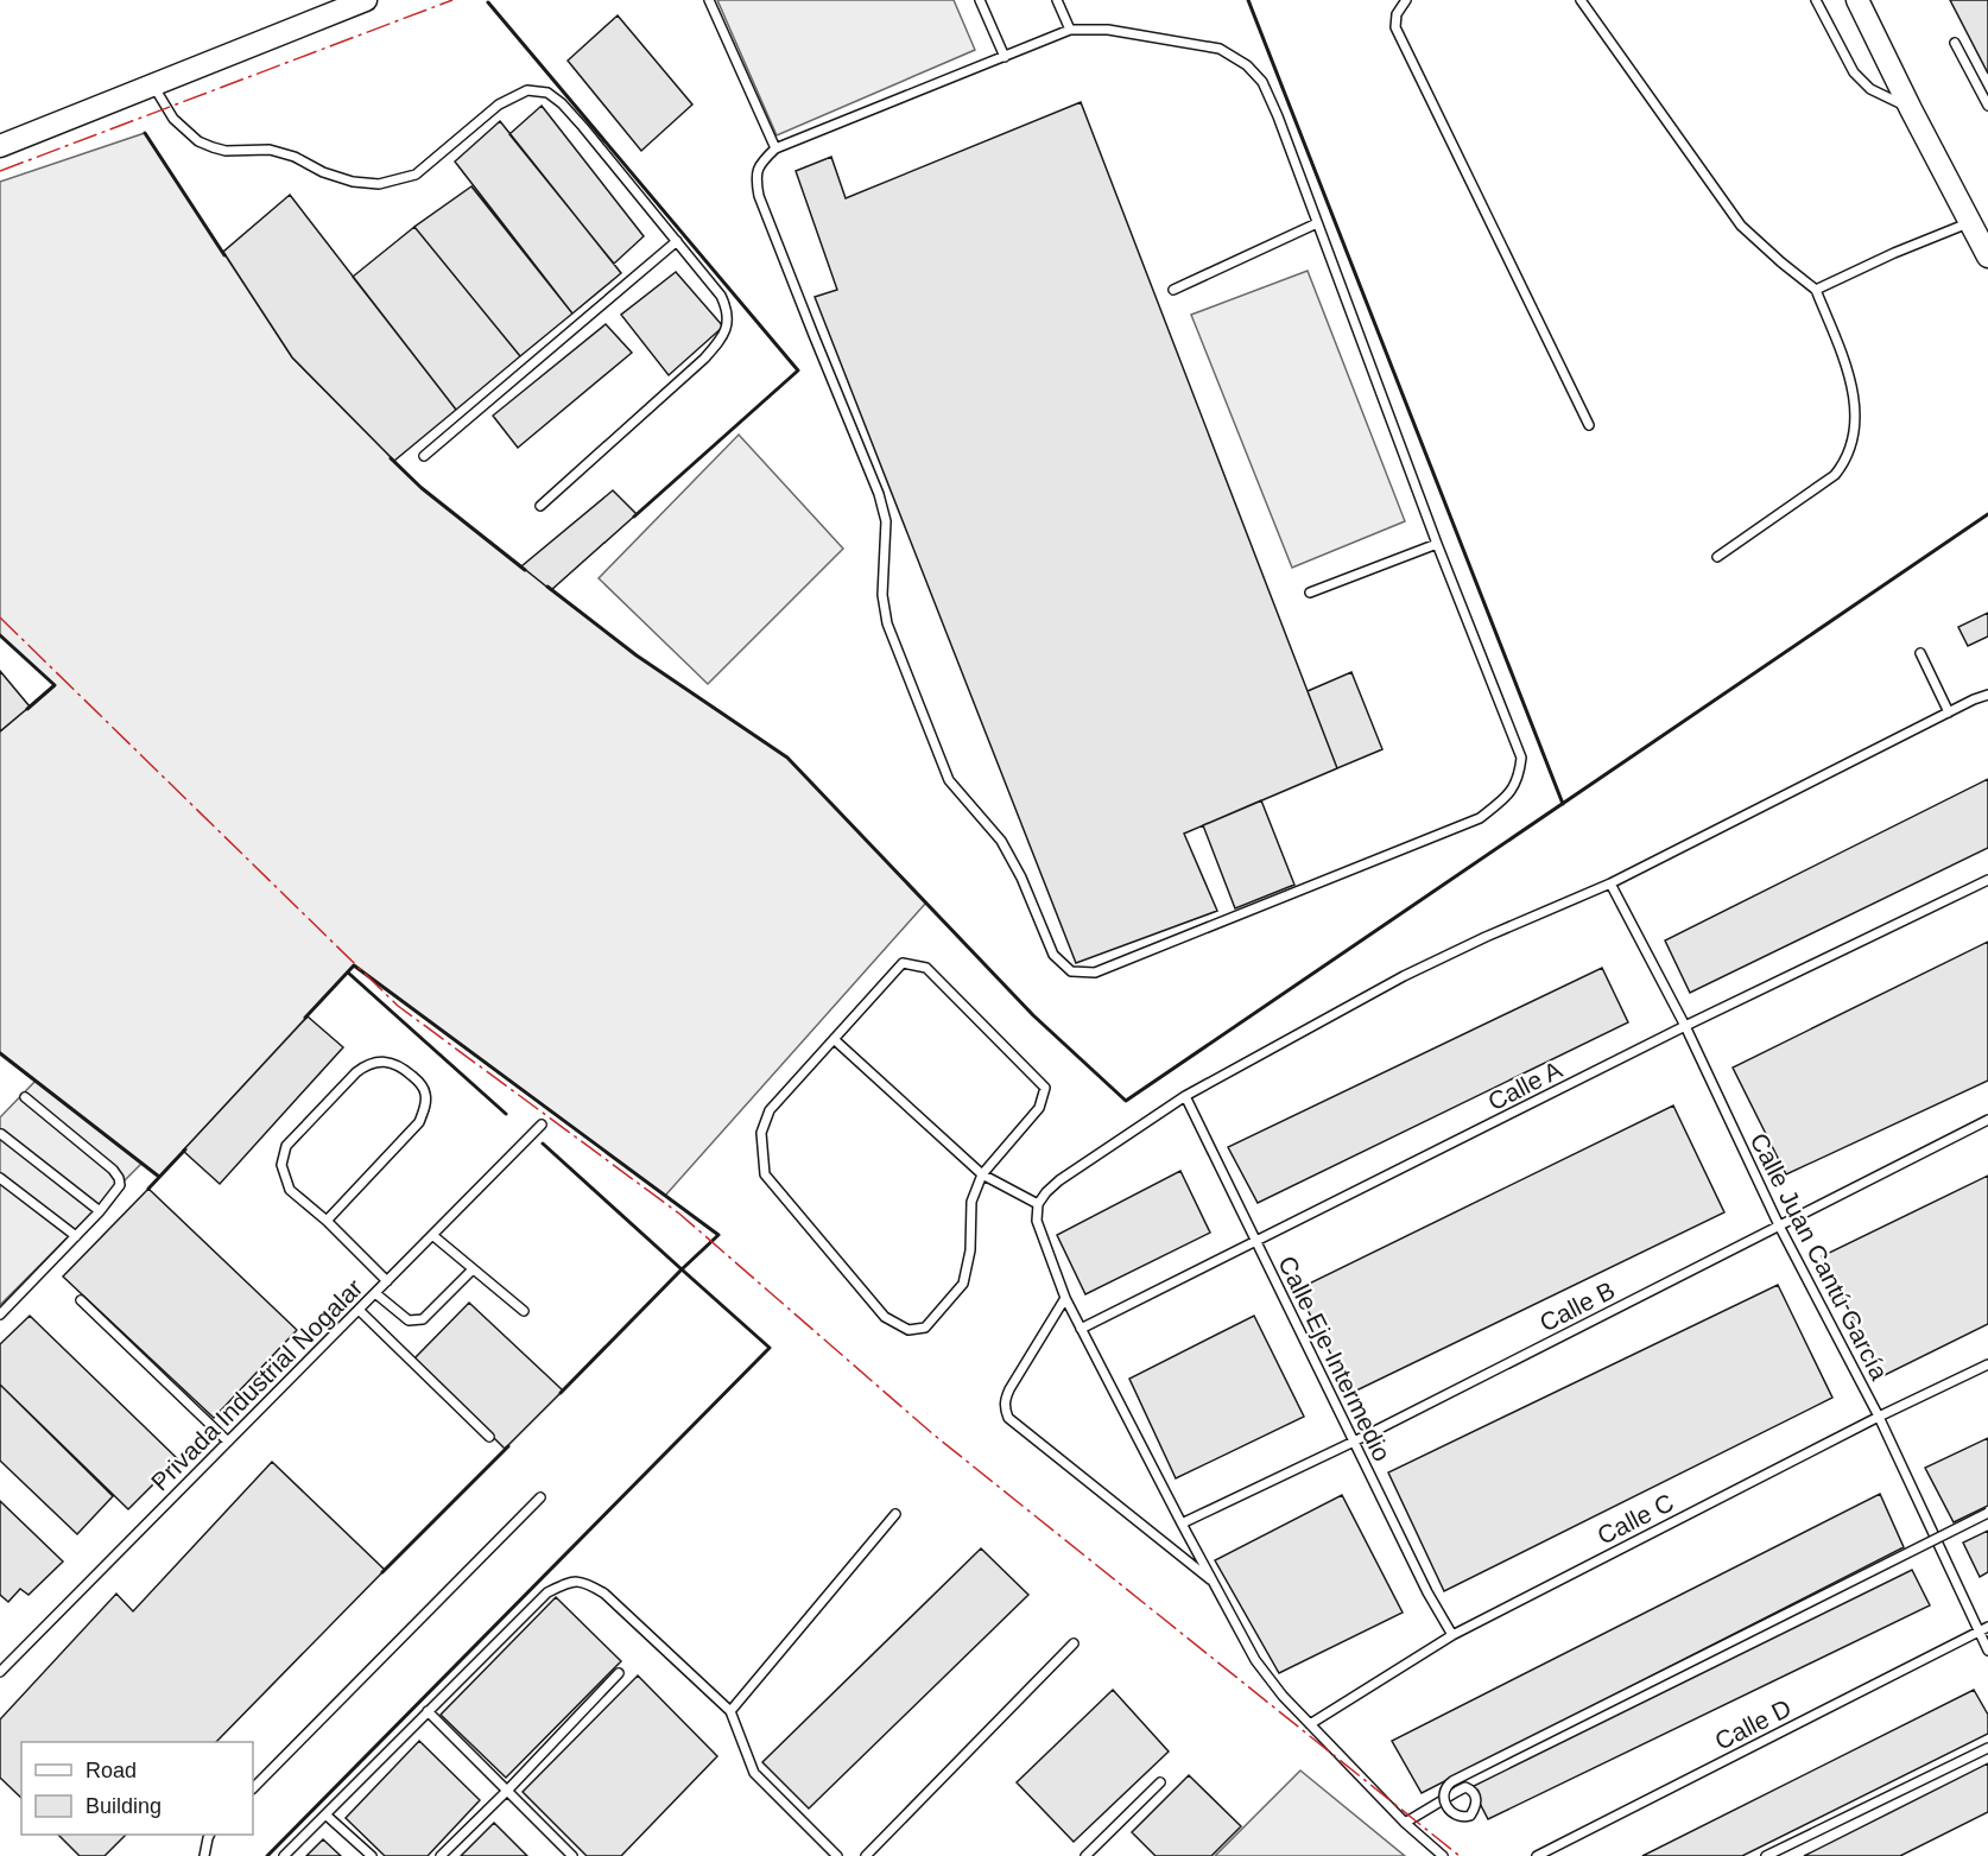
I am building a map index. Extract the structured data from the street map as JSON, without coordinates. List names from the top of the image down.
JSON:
{
  "streets": {
    "lane": [
      "Calle A",
      "Calle Juan Cantú García",
      "Calle B",
      "Calle Eje Intermedio",
      "Privada Industrial Nogalar",
      "Calle C",
      "Calle D"
    ]
  },
  "crossings": [
    ["Calle A", "Calle Juan Cantú García"],
    ["Calle A", "Calle Eje Intermedio"],
    ["Calle Juan Cantú García", "Calle B"],
    ["Calle Juan Cantú García", "Calle C"],
    ["Calle Juan Cantú García", "Calle D"],
    ["Calle B", "Calle Eje Intermedio"],
    ["Calle Eje Intermedio", "Calle C"]
  ],
  "legend": ["Road", "Building"]
}
